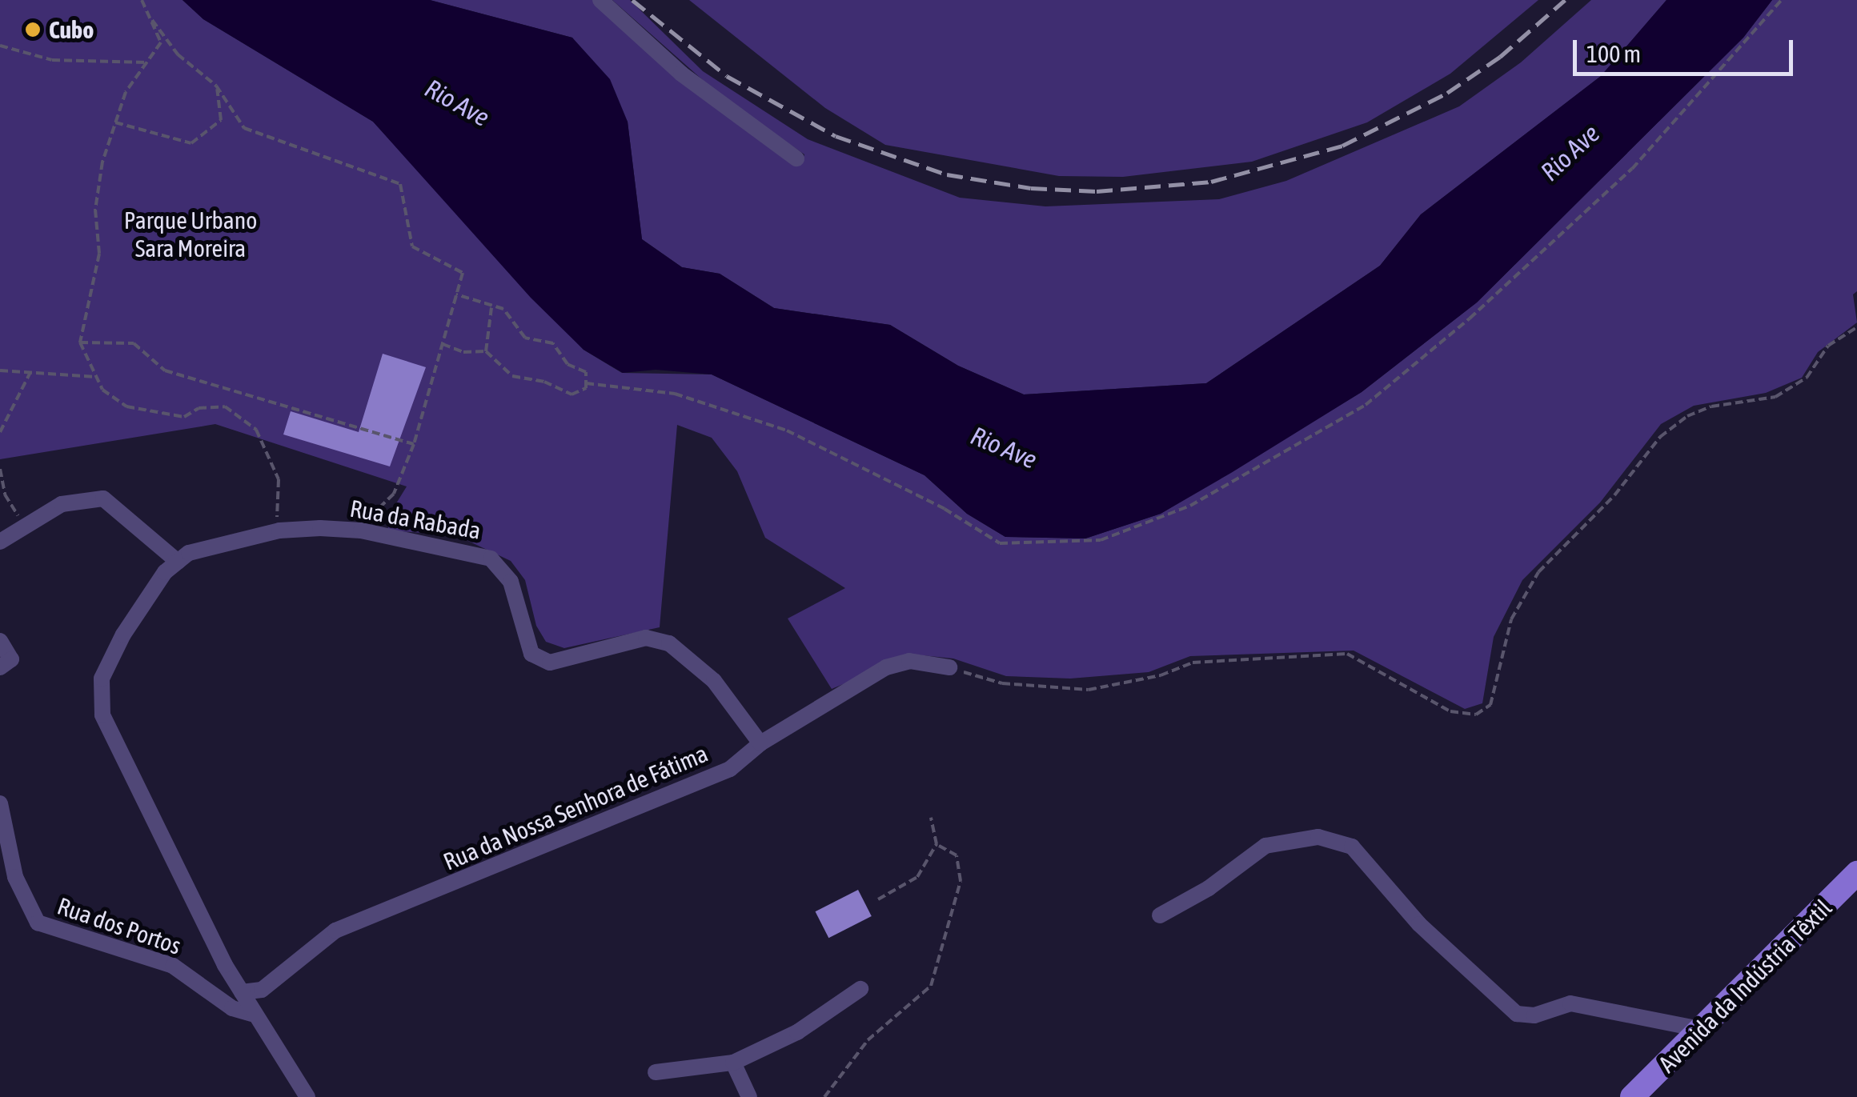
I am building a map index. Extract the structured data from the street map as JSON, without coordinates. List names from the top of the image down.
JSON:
{
  "streets": {
    "main road": ["Avenida da Indústria Têxtil"],
    "street": ["Rua da Rabada", "Rua da Nossa Senhora de Fátima", "Rua dos Portos"]
  },
  "crossings": [
    ["Rua da Rabada", "Rua da Nossa Senhora de Fátima"],
    ["Rua da Rabada", "Rua dos Portos"]
  ],
  "water": ["Rio Ave"],
  "parks": ["Parque Urbano Sara Moreira"],
  "places": ["Cubo"],
  "scale_bar": "100 m"
}
